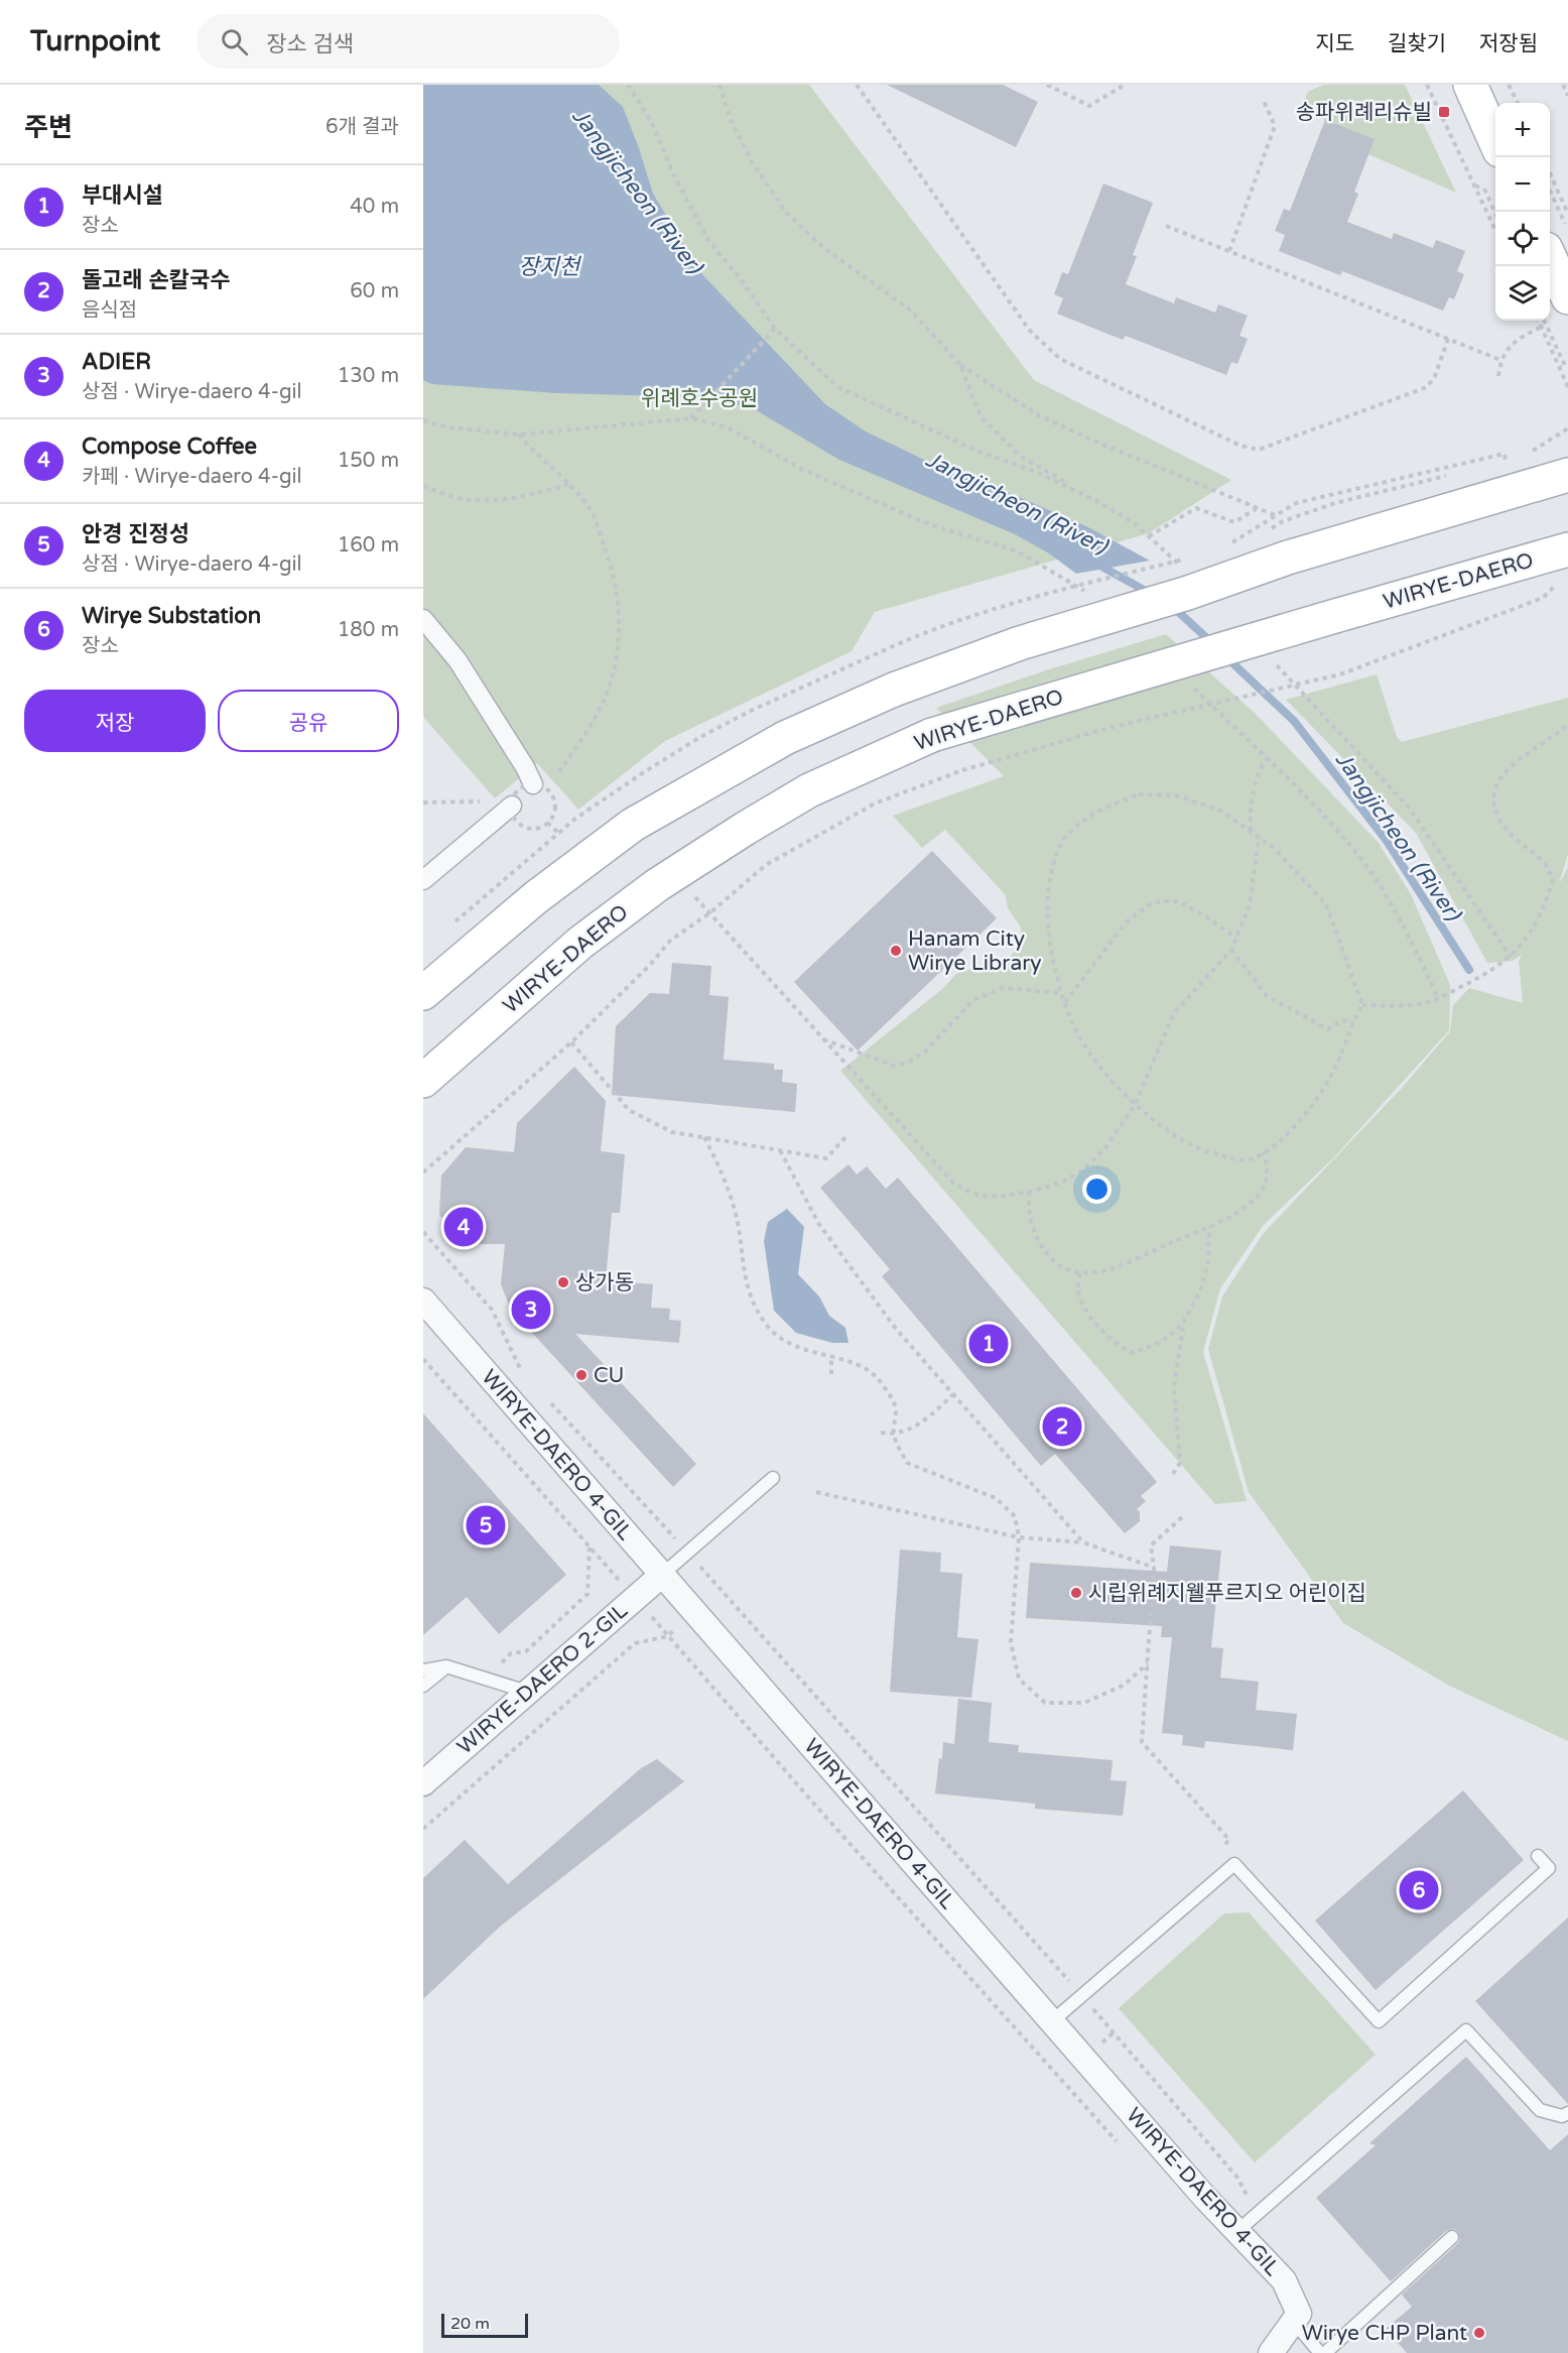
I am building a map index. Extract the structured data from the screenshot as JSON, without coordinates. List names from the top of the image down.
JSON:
{
  "streets": {
    "main road": ["WIRYE-DAERO"],
    "street": ["WIRYE-DAERO 4-GIL", "WIRYE-DAERO 2-GIL"]
  },
  "crossings": [
    ["WIRYE-DAERO 4-GIL", "WIRYE-DAERO 2-GIL"]
  ],
  "water": ["Jangjicheon (River)", "장지천"],
  "parks": ["위례호수공원"],
  "places": {
    "transit": ["송파위례리슈빌"],
    "other": [
      "Hanam City Wirye Library",
      "상가동",
      "CU",
      "시립위례지웰푸르지오 어린이집",
      "Wirye CHP Plant"
    ]
  },
  "scale_bar": "20 m",
  "page": {
    "header": "Turnpoint",
    "search": "장소 검색",
    "nav": ["지도", "길찾기", "저장됨"],
    "heading": ["주변", "6개 결과"],
    "map_buttons": ["+", "−"],
    "list": [
      {
        "mark": "1",
        "name": "부대시설",
        "note": "장소",
        "value": "40 m"
      },
      {
        "mark": "2",
        "name": "돌고래 손칼국수",
        "note": "음식점",
        "value": "60 m"
      },
      {
        "mark": "3",
        "name": "ADIER",
        "note": "상점 · Wirye-daero 4-gil",
        "value": "130 m"
      },
      {
        "mark": "4",
        "name": "Compose Coffee",
        "note": "카페 · Wirye-daero 4-gil",
        "value": "150 m"
      },
      {
        "mark": "5",
        "name": "안경 진정성",
        "note": "상점 · Wirye-daero 4-gil",
        "value": "160 m"
      },
      {
        "mark": "6",
        "name": "Wirye Substation",
        "note": "장소",
        "value": "180 m"
      }
    ],
    "buttons": ["저장", "공유"],
    "pins": [
      "4",
      "3",
      "1",
      "2",
      "5",
      "6"
    ],
    "scale": "20 m"
  }
}
